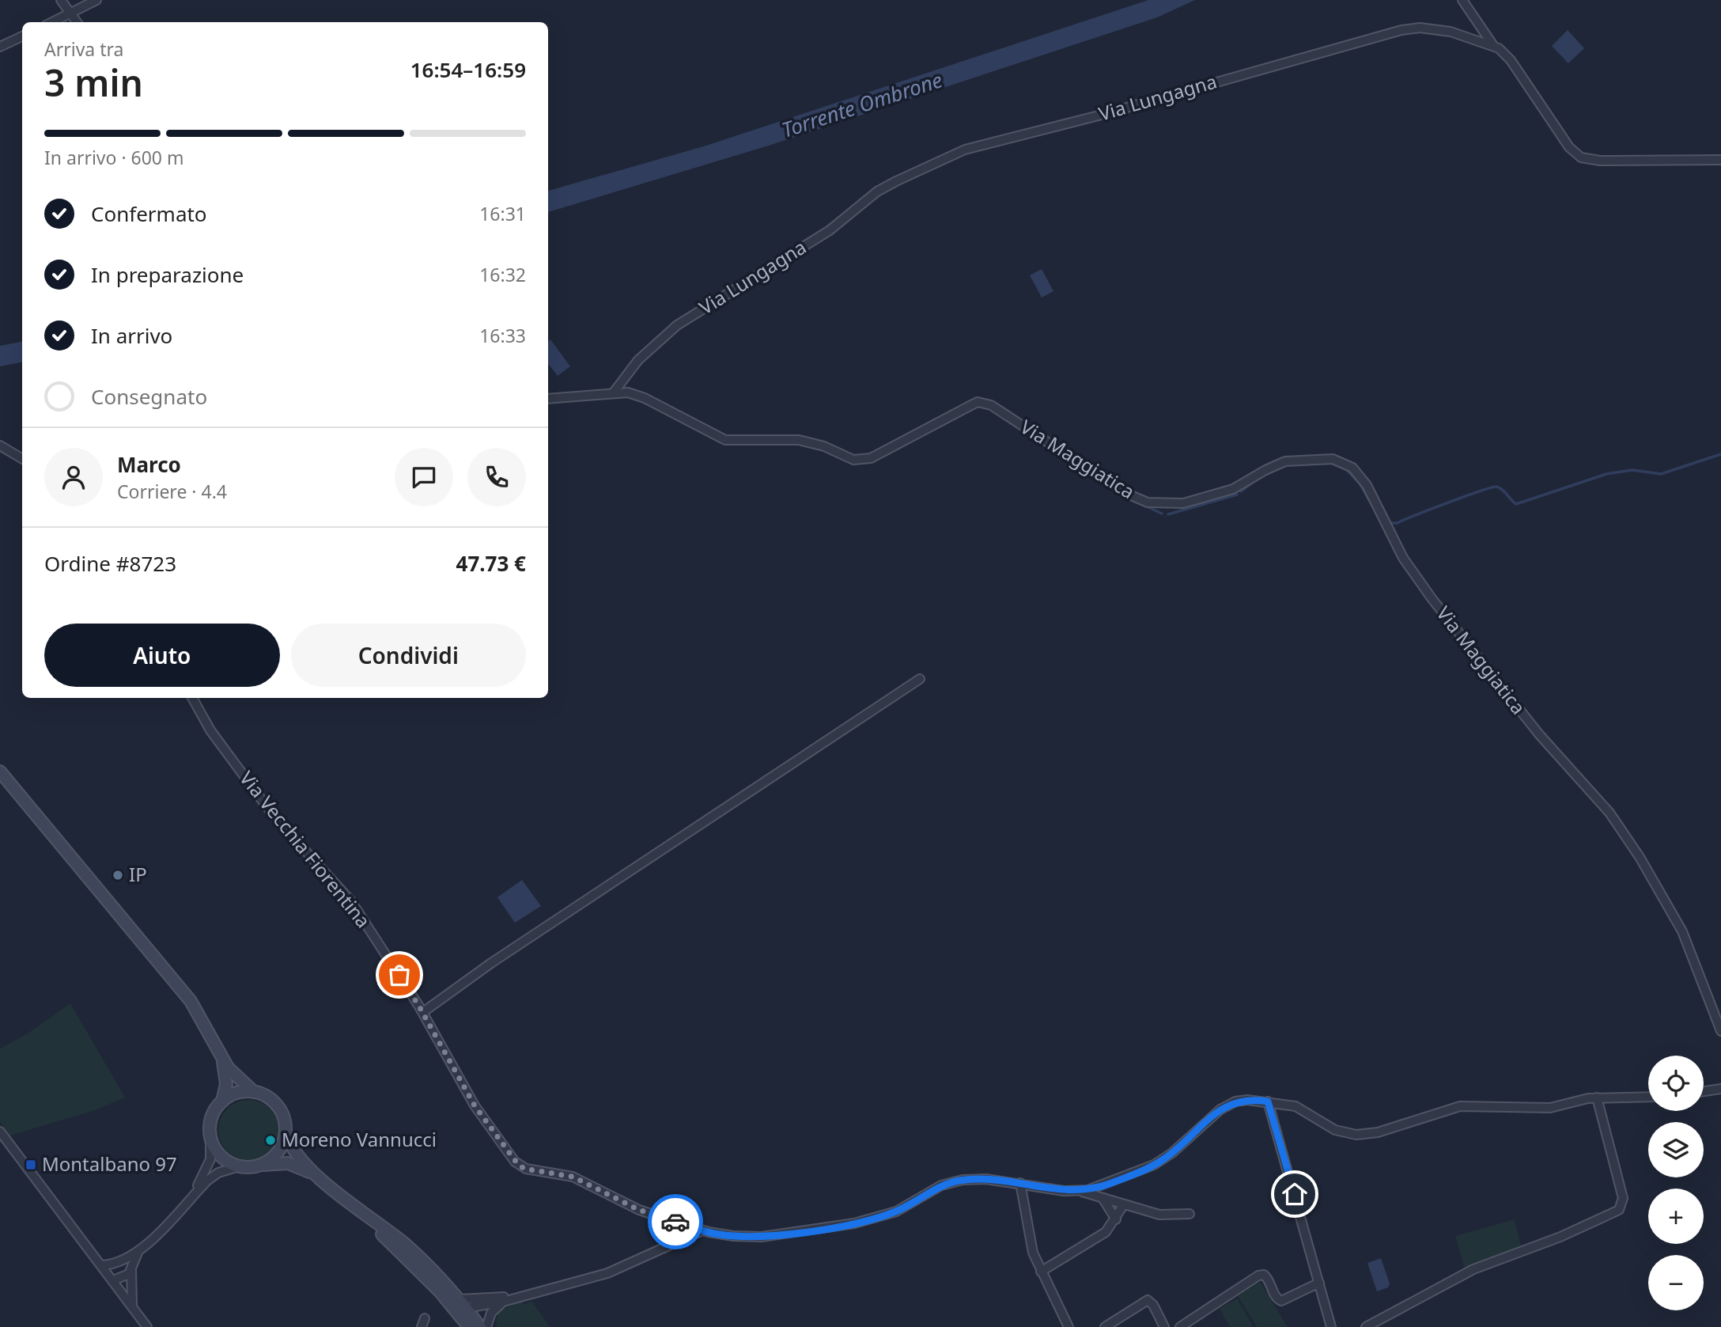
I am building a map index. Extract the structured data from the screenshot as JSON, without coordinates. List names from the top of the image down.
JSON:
{
  "streets": {
    "street": ["Via Lungagna", "Via Maggiatica", "Via Vecchia Fiorentina"]
  },
  "crossings": [
    ["Via Lungagna", "Via Maggiatica"]
  ],
  "water": ["Torrente Ombrone"],
  "places": {
    "other": ["IP", "Moreno Vannucci"],
    "transit": ["Montalbano 97"]
  },
  "page": {
    "heading": ["3 min", "Arriva tra", "16:54–16:59"],
    "panel": [
      "Marco",
      "Corriere · 4.4",
      "Ordine #8723",
      "47.73 €"
    ],
    "bar": "In arrivo · 600 m",
    "list": [
      ["Confermato", "16:31"],
      ["In preparazione", "16:32"],
      ["In arrivo", "16:33"],
      "Consegnato"
    ],
    "buttons": ["Aiuto", "Condividi"],
    "map_buttons": ["+", "−"]
  }
}
